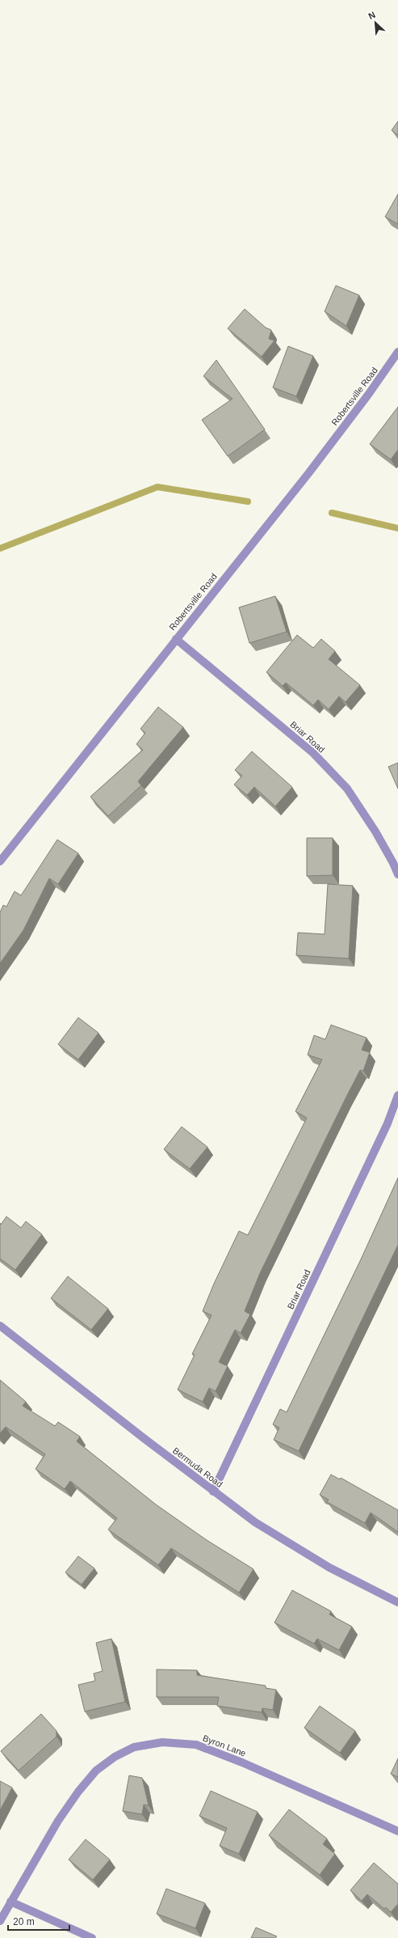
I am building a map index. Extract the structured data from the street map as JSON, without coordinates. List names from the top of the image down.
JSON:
{
  "streets": {
    "street": [
      "Robertsville Road",
      "Briar Road",
      "Bermuda Road",
      "Byron Lane"
    ]
  },
  "crossings": [
    ["Robertsville Road", "Briar Road"],
    ["Briar Road", "Bermuda Road"]
  ],
  "scale_bar": "20 m",
  "north": "top left"
}
